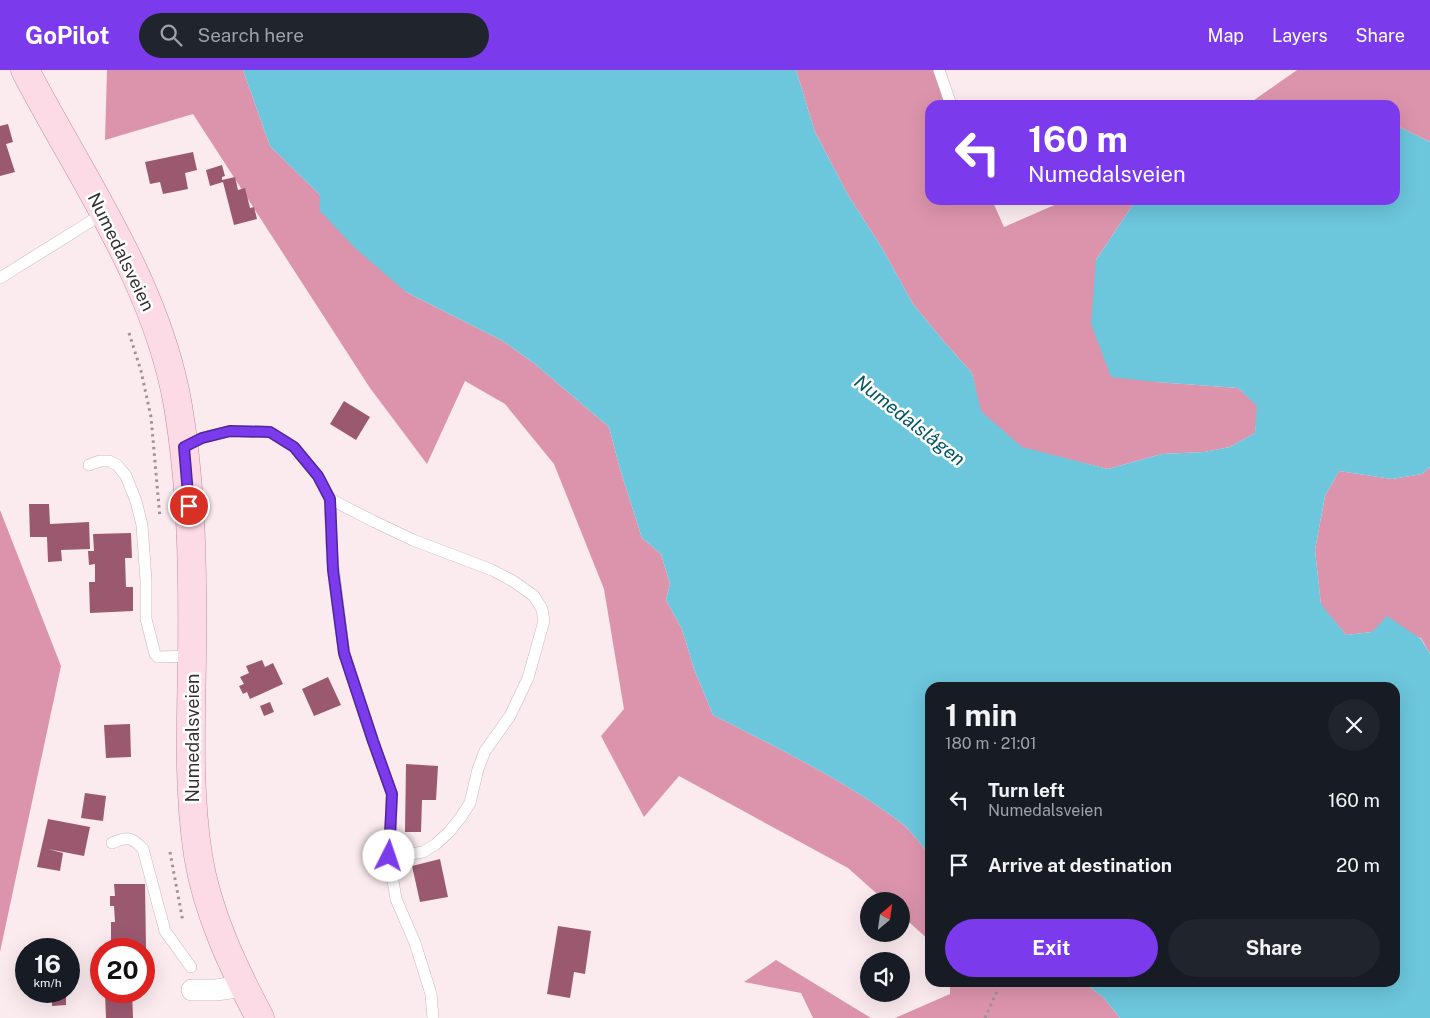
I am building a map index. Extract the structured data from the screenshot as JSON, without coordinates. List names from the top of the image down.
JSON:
{
  "streets": {
    "main road": ["Numedalsveien"]
  },
  "water": ["Numedalslågen"],
  "north": "top right",
  "page": {
    "header": "GoPilot",
    "search": "Search here",
    "nav": ["Map", "Layers", "Share"],
    "turn": ["160 m", "Numedalsveien"],
    "heading": ["1 min", "180 m · 21:01"],
    "list": [
      {
        "name": "Turn left",
        "note": "Numedalsveien",
        "value": "160 m"
      },
      {
        "name": "Arrive at destination",
        "value": "20 m"
      }
    ],
    "buttons": ["Exit", "Share"],
    "speed": "16 km/h",
    "limit": "20"
  }
}
